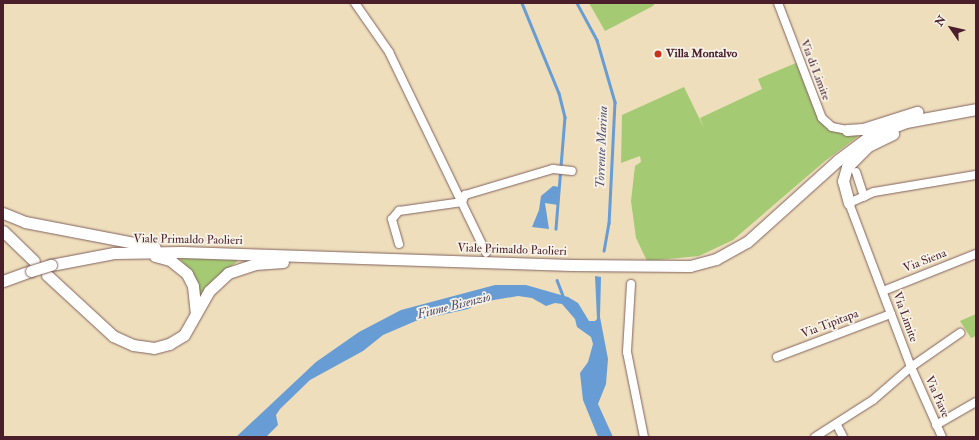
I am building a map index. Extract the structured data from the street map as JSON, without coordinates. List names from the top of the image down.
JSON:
{
  "streets": {
    "main road": ["Viale Primaldo Paolieri"],
    "street": [
      "Via di Limite",
      "Via Siena",
      "Via Limite",
      "Via Tipitapa",
      "Via Piave"
    ]
  },
  "crossings": [
    ["Via Siena", "Via Limite"],
    ["Via Limite", "Via Tipitapa"],
    ["Via Limite", "Via Piave"]
  ],
  "water": ["Torrente Marina", "Fiume Bisenzio"],
  "places": ["Villa Montalvo"],
  "north": "top left"
}
